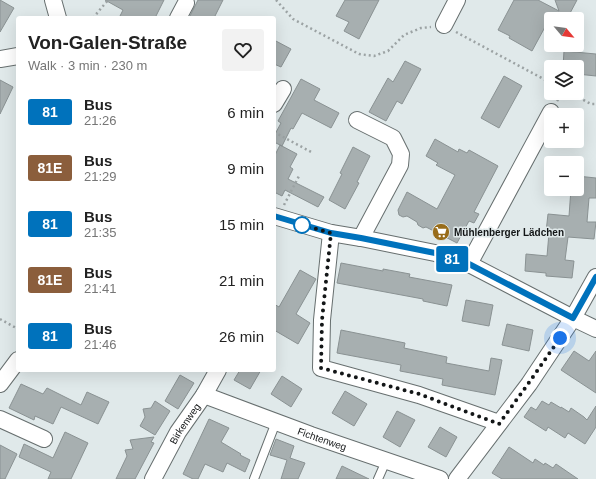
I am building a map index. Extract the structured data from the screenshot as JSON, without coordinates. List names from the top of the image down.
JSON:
{
  "streets": {
    "street": ["Birkenweg", "Fichtenweg"]
  },
  "crossings": [
    ["Birkenweg", "Fichtenweg"]
  ],
  "places": {
    "supermarket": ["Mühlenberger Lädchen"]
  },
  "lines": ["bus line 81"],
  "north": "bottom right",
  "page": {
    "on_map": "81",
    "map_buttons": ["+", "−"],
    "heading": ["Von-Galen-Straße", "Walk · 3 min · 230 m"],
    "list": [
      {
        "mark": "81",
        "name": "Bus",
        "note": "21:26",
        "value": "6 min"
      },
      {
        "mark": "81E",
        "name": "Bus",
        "note": "21:29",
        "value": "9 min"
      },
      {
        "mark": "81",
        "name": "Bus",
        "note": "21:35",
        "value": "15 min"
      },
      {
        "mark": "81E",
        "name": "Bus",
        "note": "21:41",
        "value": "21 min"
      },
      {
        "mark": "81",
        "name": "Bus",
        "note": "21:46",
        "value": "26 min"
      }
    ]
  }
}
